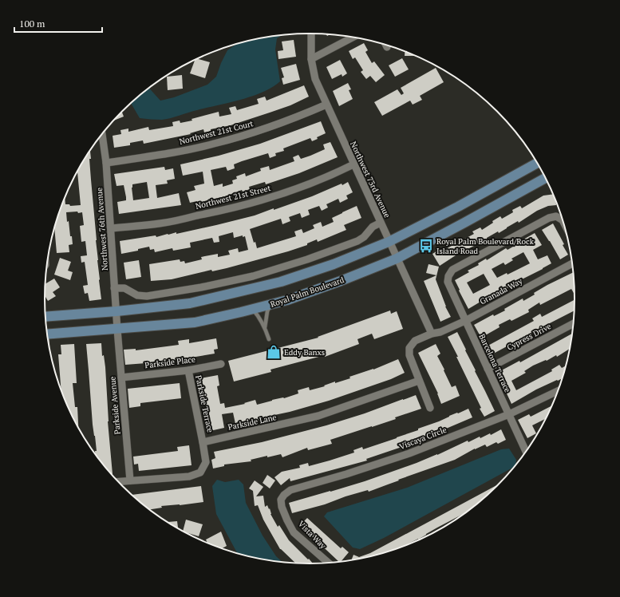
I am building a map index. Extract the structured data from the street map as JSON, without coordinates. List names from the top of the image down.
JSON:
{
  "streets": {
    "main road": ["Royal Palm Boulevard"],
    "street": [
      "Northwest 21st Court",
      "Northwest 73rd Avenue",
      "Northwest 21st Street",
      "Northwest 76th Avenue",
      "Granada Way",
      "Cypress Drive",
      "Parkside Place",
      "Barcelona Terrace",
      "Parkside Terrace",
      "Parkside Avenue",
      "Parkside Lane",
      "Viscaya Circle",
      "Vista Way"
    ]
  },
  "crossings": [
    ["Northwest 21st Court", "Northwest 73rd Avenue"],
    ["Northwest 21st Court", "Northwest 76th Avenue"],
    ["Northwest 73rd Avenue", "Northwest 21st Street"],
    ["Northwest 73rd Avenue", "Granada Way"],
    ["Northwest 73rd Avenue", "Royal Palm Boulevard"],
    ["Northwest 21st Street", "Northwest 76th Avenue"],
    ["Northwest 76th Avenue", "Royal Palm Boulevard"],
    ["Northwest 76th Avenue", "Parkside Avenue"],
    ["Granada Way", "Barcelona Terrace"],
    ["Granada Way", "Parkside Lane"],
    ["Royal Palm Boulevard", "Parkside Avenue"],
    ["Cypress Drive", "Barcelona Terrace"],
    ["Parkside Place", "Parkside Terrace"],
    ["Parkside Place", "Parkside Avenue"],
    ["Barcelona Terrace", "Viscaya Circle"],
    ["Parkside Terrace", "Parkside Lane"],
    ["Viscaya Circle", "Vista Way"]
  ],
  "places": {
    "bus stop": ["Royal Palm Boulevard/Rock Island Road"],
    "shop": ["Eddy Banxs"]
  },
  "scale_bar": "100 m"
}
